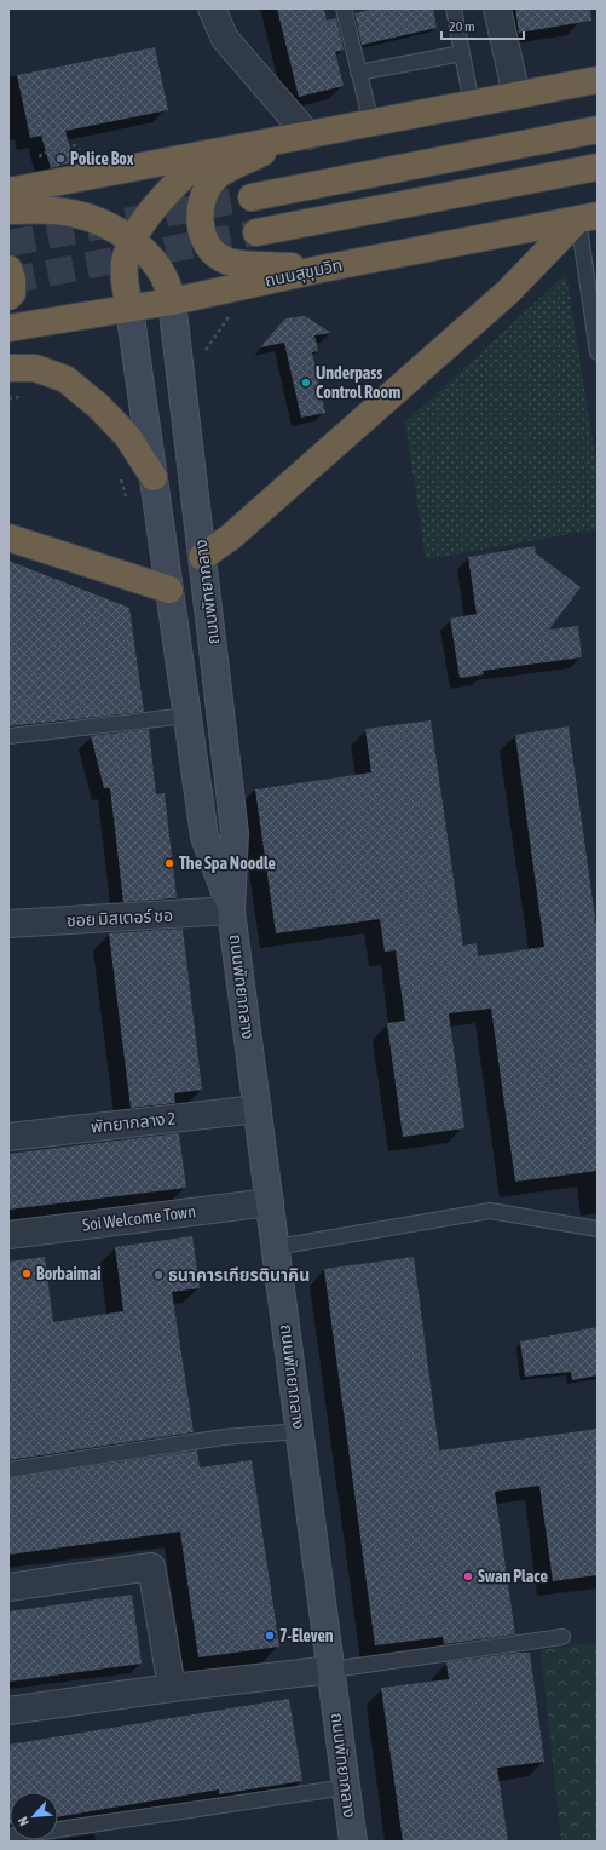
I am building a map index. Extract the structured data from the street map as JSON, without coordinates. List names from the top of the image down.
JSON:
{
  "streets": {
    "highway": ["ถนนสุขุมวิท"],
    "main road": ["ถนนพัทยากลาง"],
    "street": ["ซอย มิสเตอร์ ชอ", "พัทยากลาง 2", "Soi Welcome Town"]
  },
  "crossings": [
    ["ถนนสุขุมวิท", "ถนนพัทยากลาง"],
    ["ถนนพัทยากลาง", "ซอย มิสเตอร์ ชอ"],
    ["ถนนพัทยากลาง", "พัทยากลาง 2"],
    ["ถนนพัทยากลาง", "Soi Welcome Town"]
  ],
  "places": [
    "Police Box",
    "Underpass Control Room",
    "The Spa Noodle",
    "Borbaimai",
    "ธนาคารเกียรตินาคิน",
    "Swan Place",
    "7-Eleven"
  ],
  "scale_bar": "20 m",
  "north": "bottom left"
}
